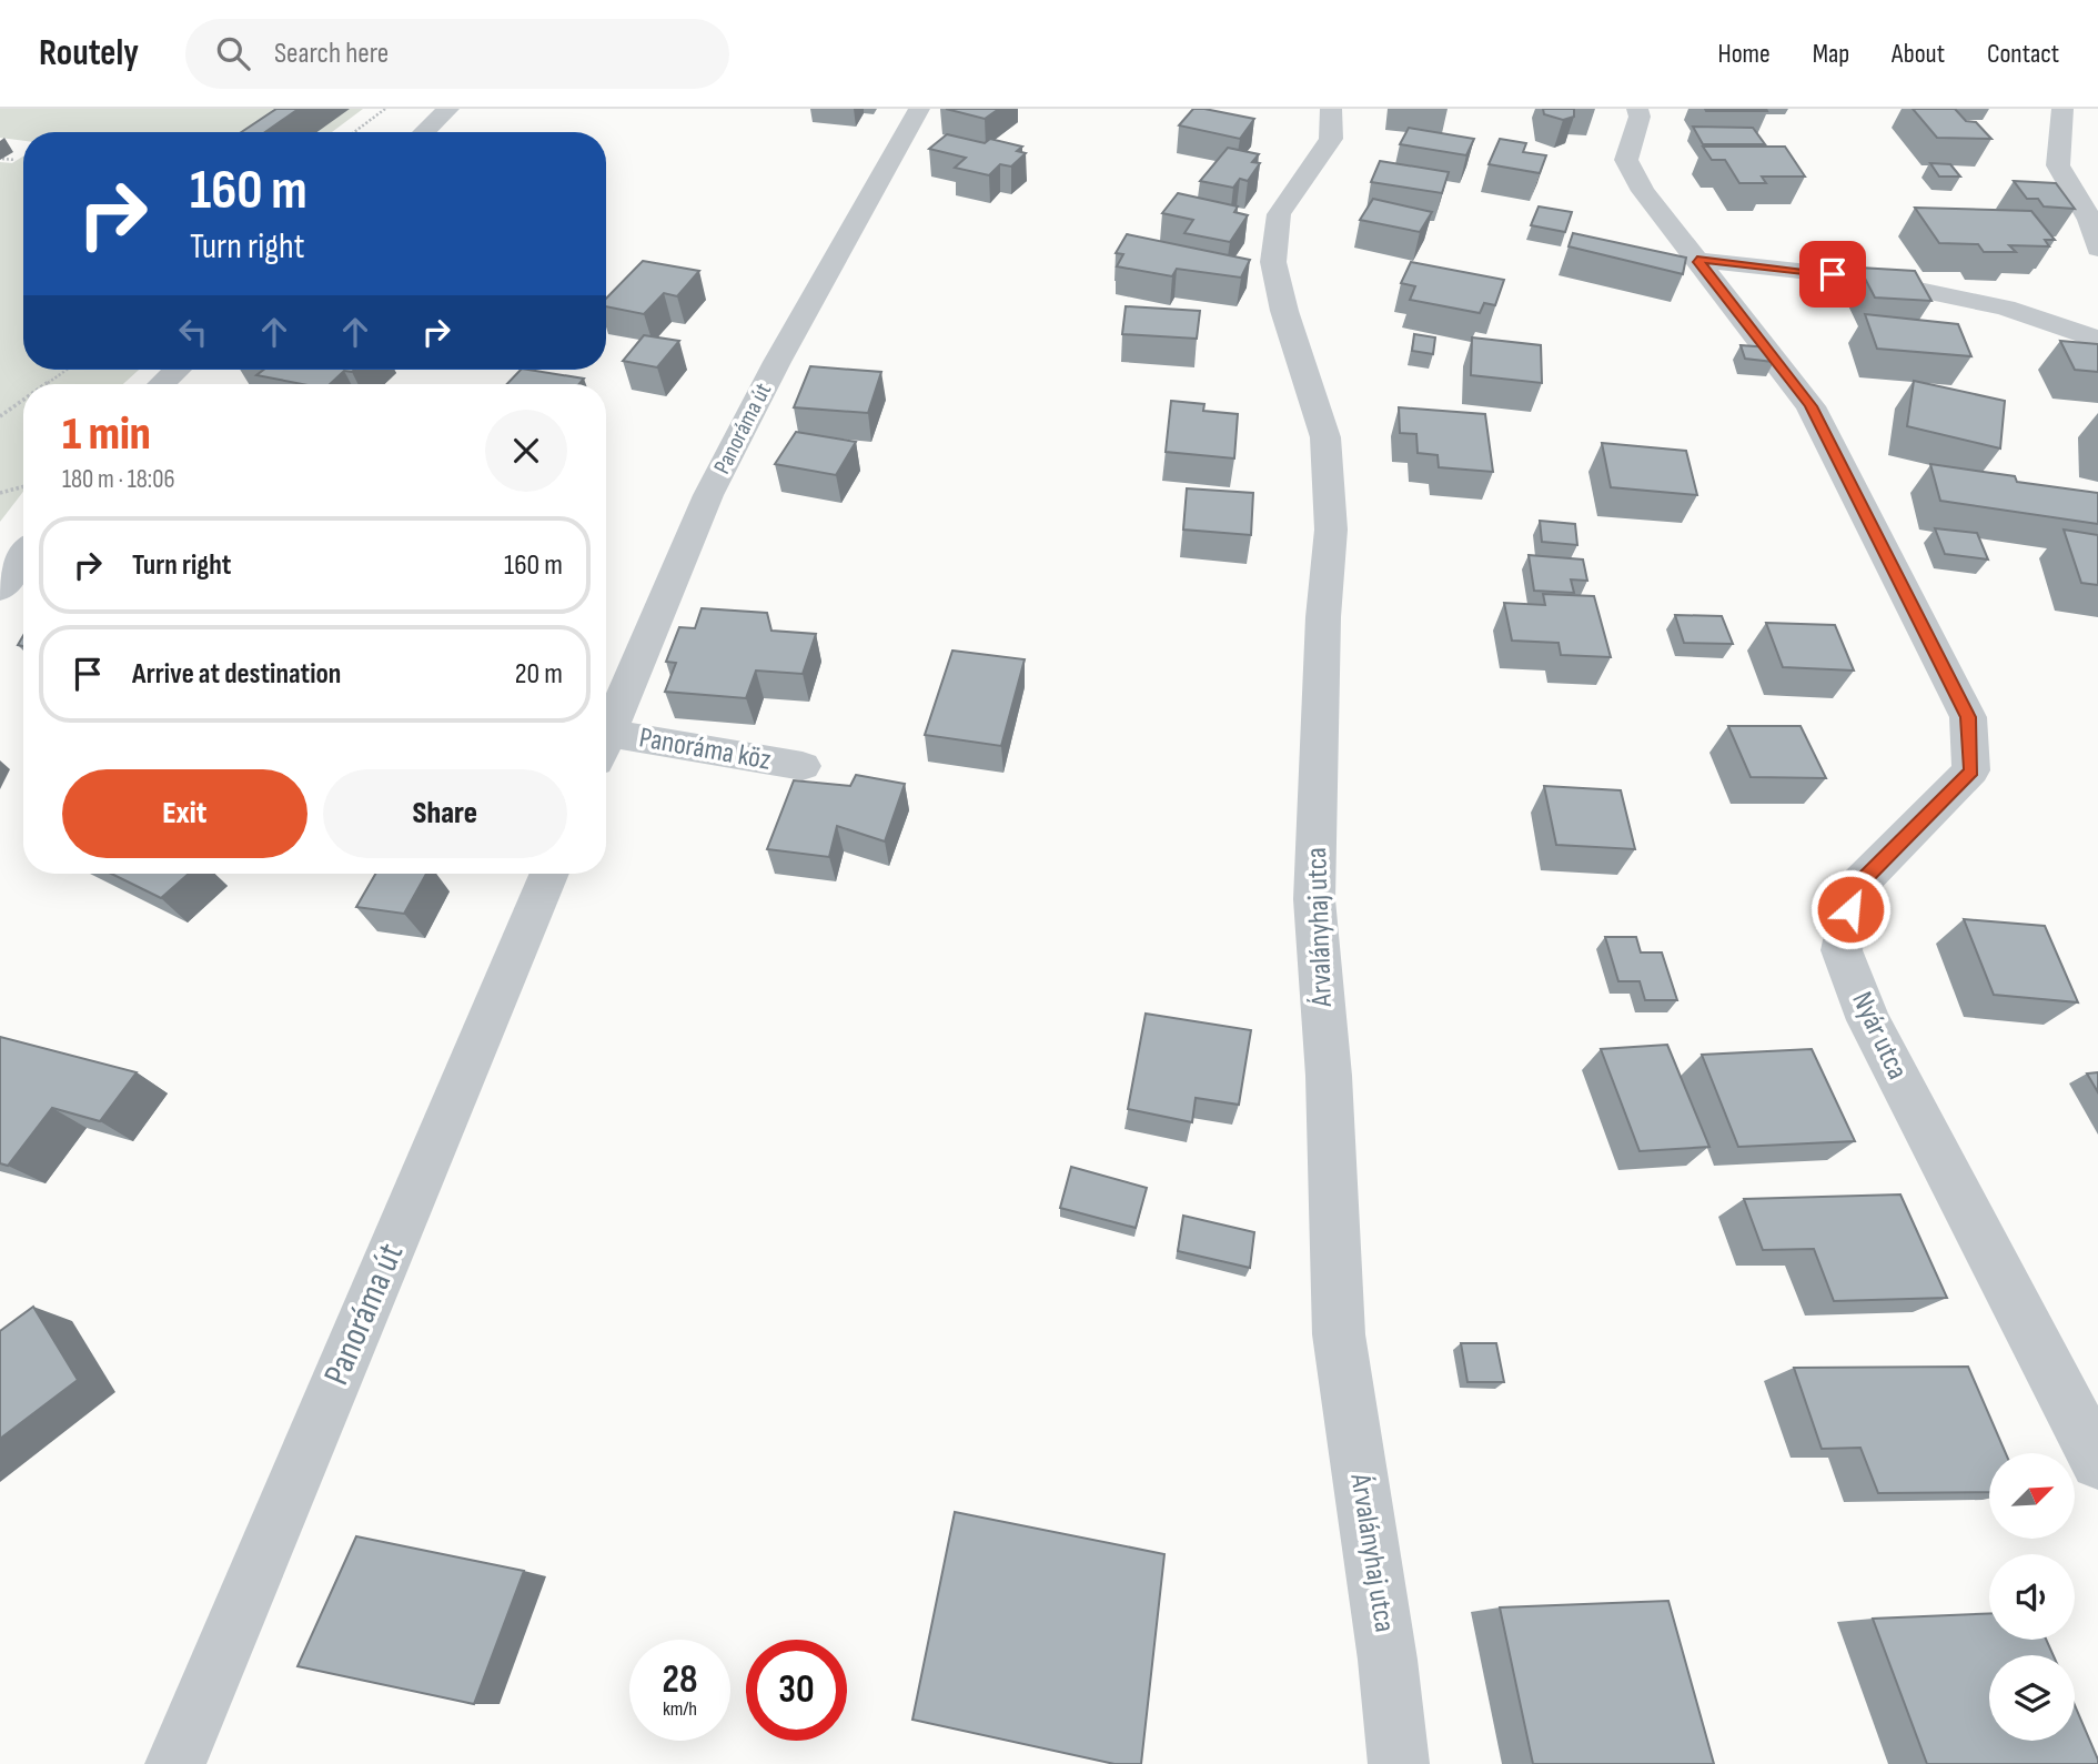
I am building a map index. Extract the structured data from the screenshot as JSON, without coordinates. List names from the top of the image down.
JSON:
{
  "streets": {
    "street": [
      "Panoráma út",
      "Panoráma köz",
      "Árvalányhaj utca",
      "Nyár utca"
    ]
  },
  "north": "top right",
  "page": {
    "header": "Routely",
    "search": "Search here",
    "nav": [
      "Home",
      "Map",
      "About",
      "Contact"
    ],
    "turn": ["160 m", "Turn right"],
    "heading": ["1 min", "180 m · 18:06"],
    "list": [
      {
        "name": "Turn right",
        "value": "160 m"
      },
      {
        "name": "Arrive at destination",
        "value": "20 m"
      }
    ],
    "buttons": ["Exit", "Share"],
    "speed": "28 km/h",
    "limit": "30"
  }
}
